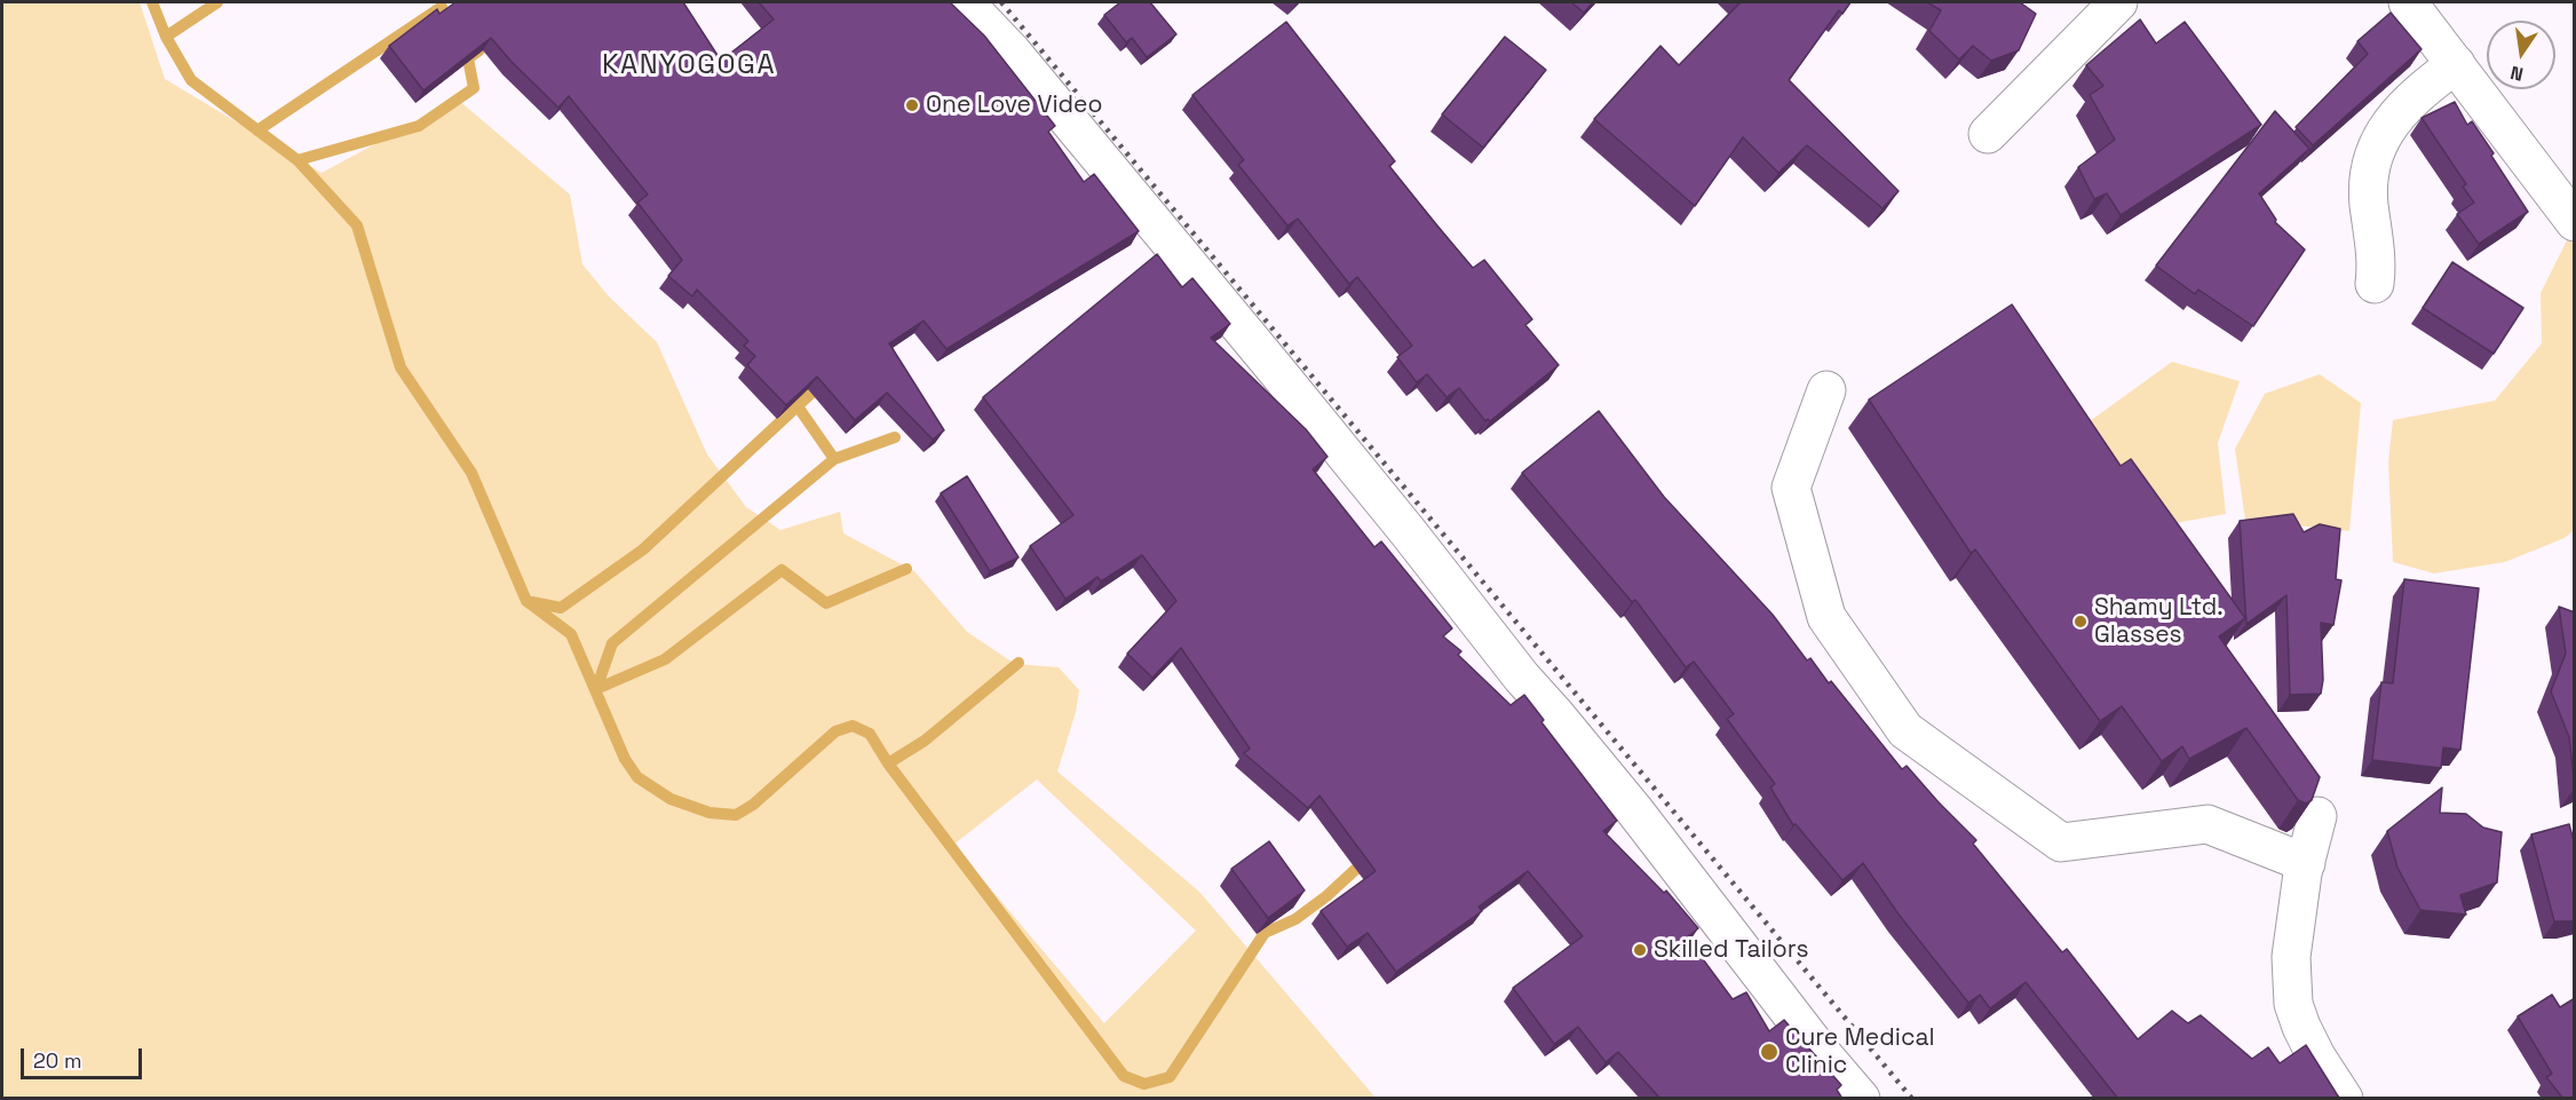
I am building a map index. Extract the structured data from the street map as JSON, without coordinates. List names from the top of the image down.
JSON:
{
  "districts": ["KANYOGOGA"],
  "places": [
    "One Love Video",
    "Shamy Ltd. Glasses",
    "Skilled Tailors",
    "Cure Medical Clinic"
  ],
  "scale_bar": "20 m",
  "north": "bottom"
}
